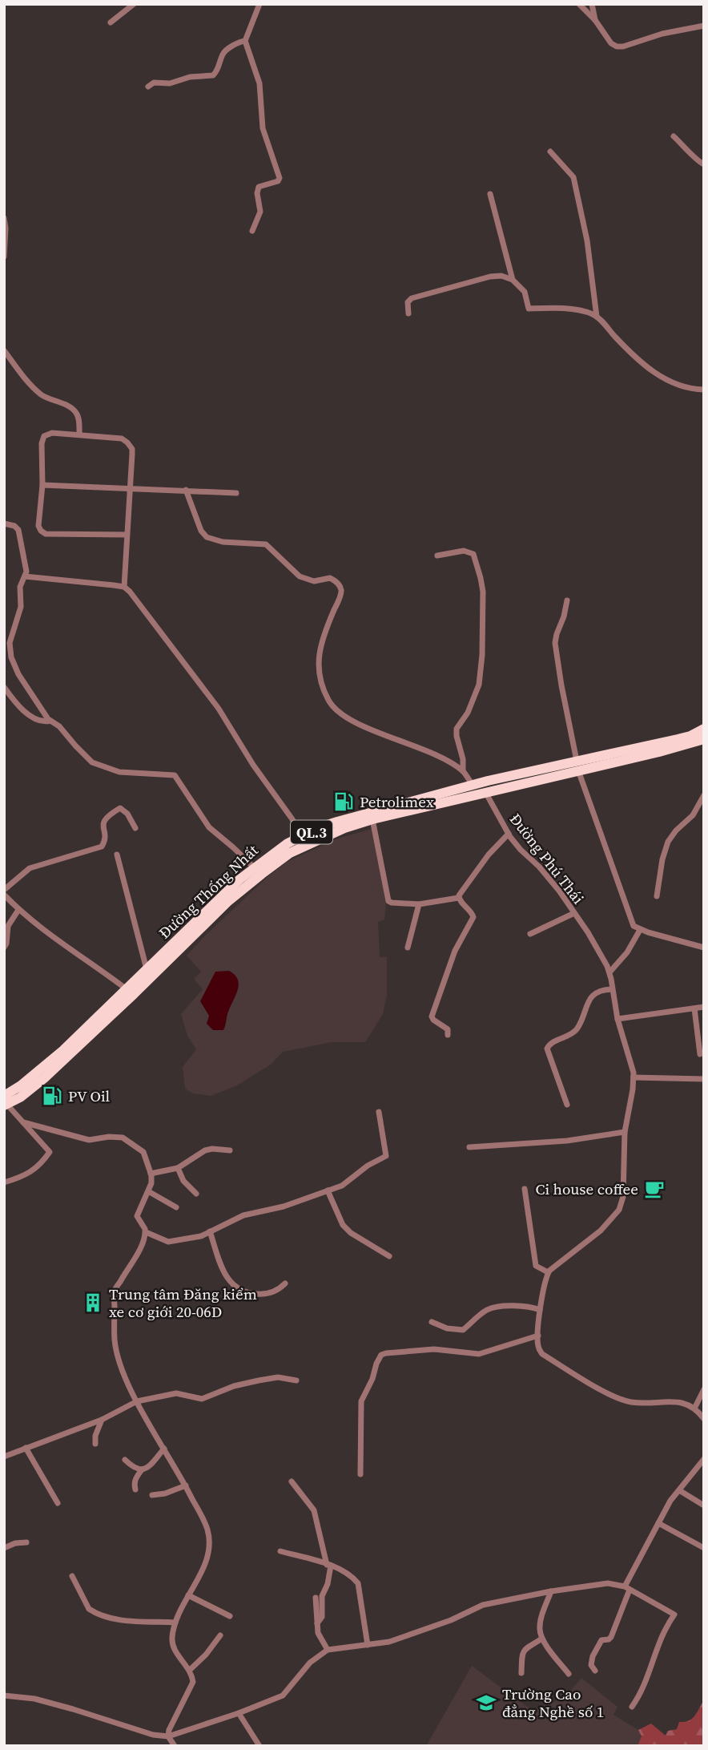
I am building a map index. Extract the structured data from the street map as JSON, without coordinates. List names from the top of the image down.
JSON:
{
  "streets": {
    "highway": ["QL.3", "Đường Thống Nhất"],
    "street": ["Đường Phú Thái"]
  },
  "crossings": [
    ["Đường Phú Thái", "Đường Thống Nhất"]
  ],
  "places": {
    "fuel station": ["Petrolimex", "PV Oil"],
    "cafe": ["Ci house coffee"],
    "building": ["Trung tâm Đăng kiểm xe cơ giới 20-06D"],
    "school or university": ["Trường Cao đẳng Nghề số 1"]
  }
}
